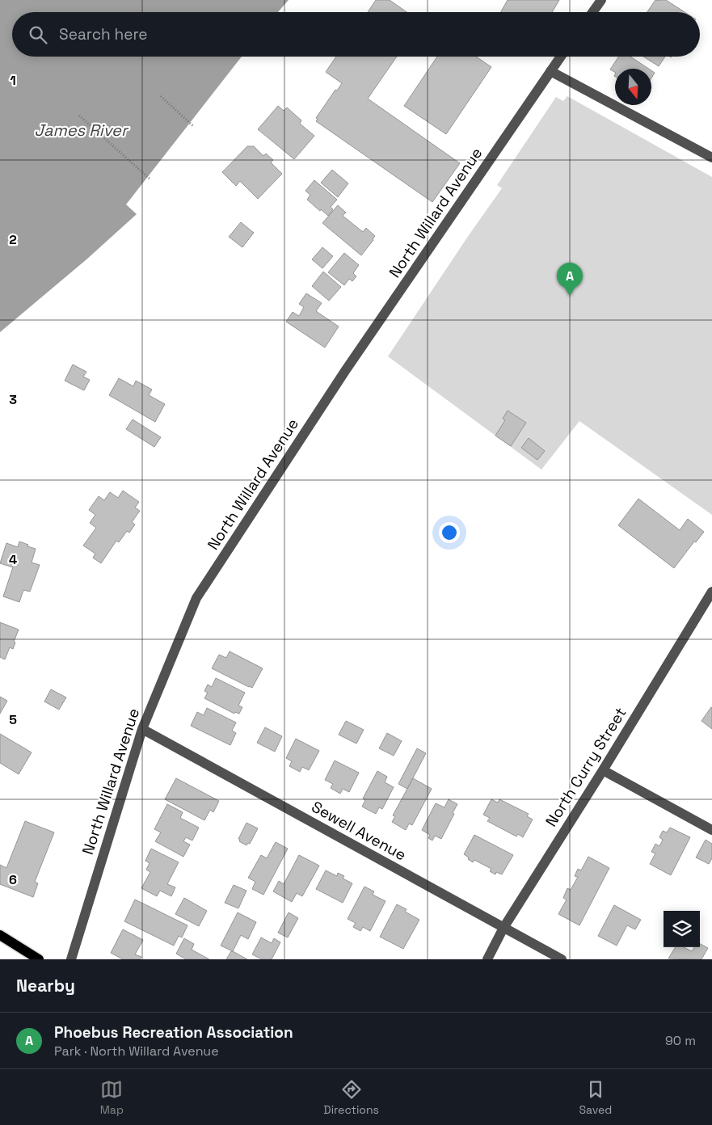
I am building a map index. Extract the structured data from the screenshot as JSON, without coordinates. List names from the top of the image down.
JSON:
{
  "streets": {
    "street": ["North Willard Avenue", "North Curry Street", "Sewell Avenue"]
  },
  "crossings": [
    ["North Willard Avenue", "Sewell Avenue"],
    ["North Curry Street", "Sewell Avenue"]
  ],
  "water": ["James River"],
  "north": "bottom",
  "page": {
    "search": "Search here",
    "pins": "A",
    "heading": "Nearby",
    "list": [
      {
        "mark": "A",
        "name": "Phoebus Recreation Association",
        "note": "Park · North Willard Avenue",
        "value": "90 m"
      }
    ],
    "nav": ["Map", "Directions", "Saved"]
  },
  "grid": {
    "rows": [
      "1",
      "2",
      "3",
      "4",
      "5",
      "6"
    ]
  }
}
